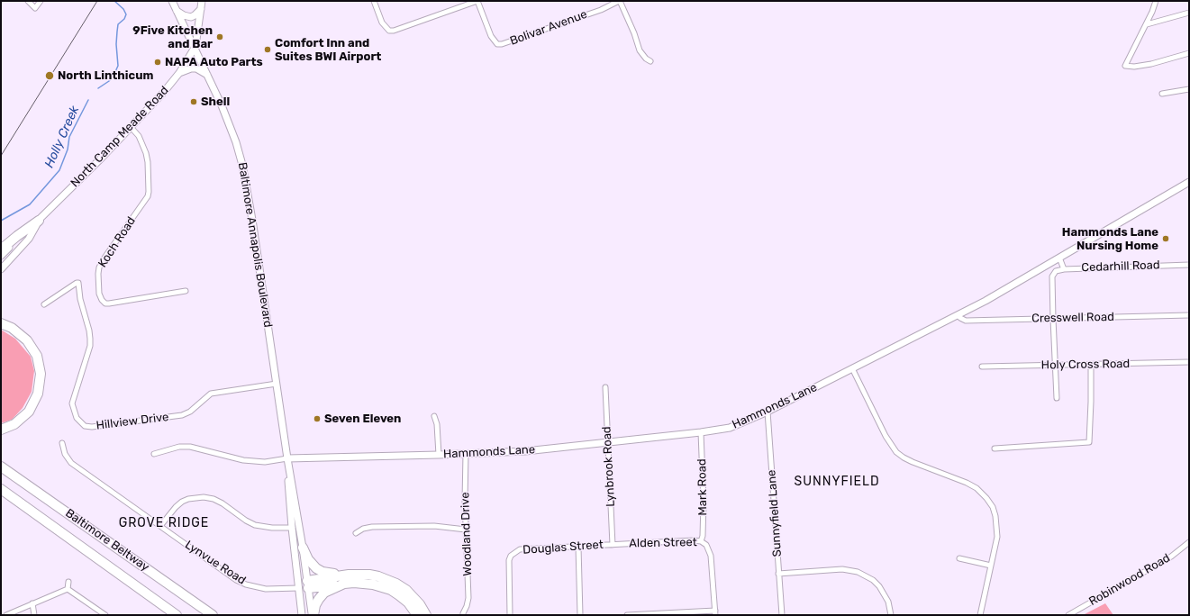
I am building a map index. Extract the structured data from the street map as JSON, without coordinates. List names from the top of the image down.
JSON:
{
  "streets": {
    "highway": ["Baltimore Beltway"],
    "main road": ["North Camp Meade Road", "Baltimore Annapolis Boulevard", "Hammonds Lane"],
    "street": [
      "Bolivar Avenue",
      "Koch Road",
      "Cedarhill Road",
      "Cresswell Road",
      "Holy Cross Road",
      "Hillview Drive",
      "Lynbrook Road",
      "Mark Road",
      "Sunnyfield Lane",
      "Woodland Drive",
      "Alden Street",
      "Douglas Street",
      "Lynvue Road",
      "Robinwood Road"
    ]
  },
  "crossings": [
    ["North Camp Meade Road", "Koch Road"],
    ["North Camp Meade Road", "Baltimore Annapolis Boulevard"],
    ["Baltimore Annapolis Boulevard", "Hammonds Lane"],
    ["Baltimore Annapolis Boulevard", "Hillview Drive"],
    ["Baltimore Annapolis Boulevard", "Lynvue Road"],
    ["Cresswell Road", "Hammonds Lane"],
    ["Hammonds Lane", "Lynbrook Road"],
    ["Hammonds Lane", "Mark Road"],
    ["Hammonds Lane", "Sunnyfield Lane"],
    ["Hammonds Lane", "Woodland Drive"],
    ["Lynbrook Road", "Alden Street"],
    ["Lynbrook Road", "Douglas Street"],
    ["Mark Road", "Alden Street"],
    ["Alden Street", "Douglas Street"]
  ],
  "districts": ["SUNNYFIELD", "GROVE RIDGE"],
  "water": ["Holly Creek"],
  "places": [
    "9Five Kitchen and Bar",
    "Comfort Inn and Suites BWI Airport",
    "NAPA Auto Parts",
    "North Linthicum",
    "Shell",
    "Hammonds Lane Nursing Home",
    "Seven Eleven"
  ]
}
